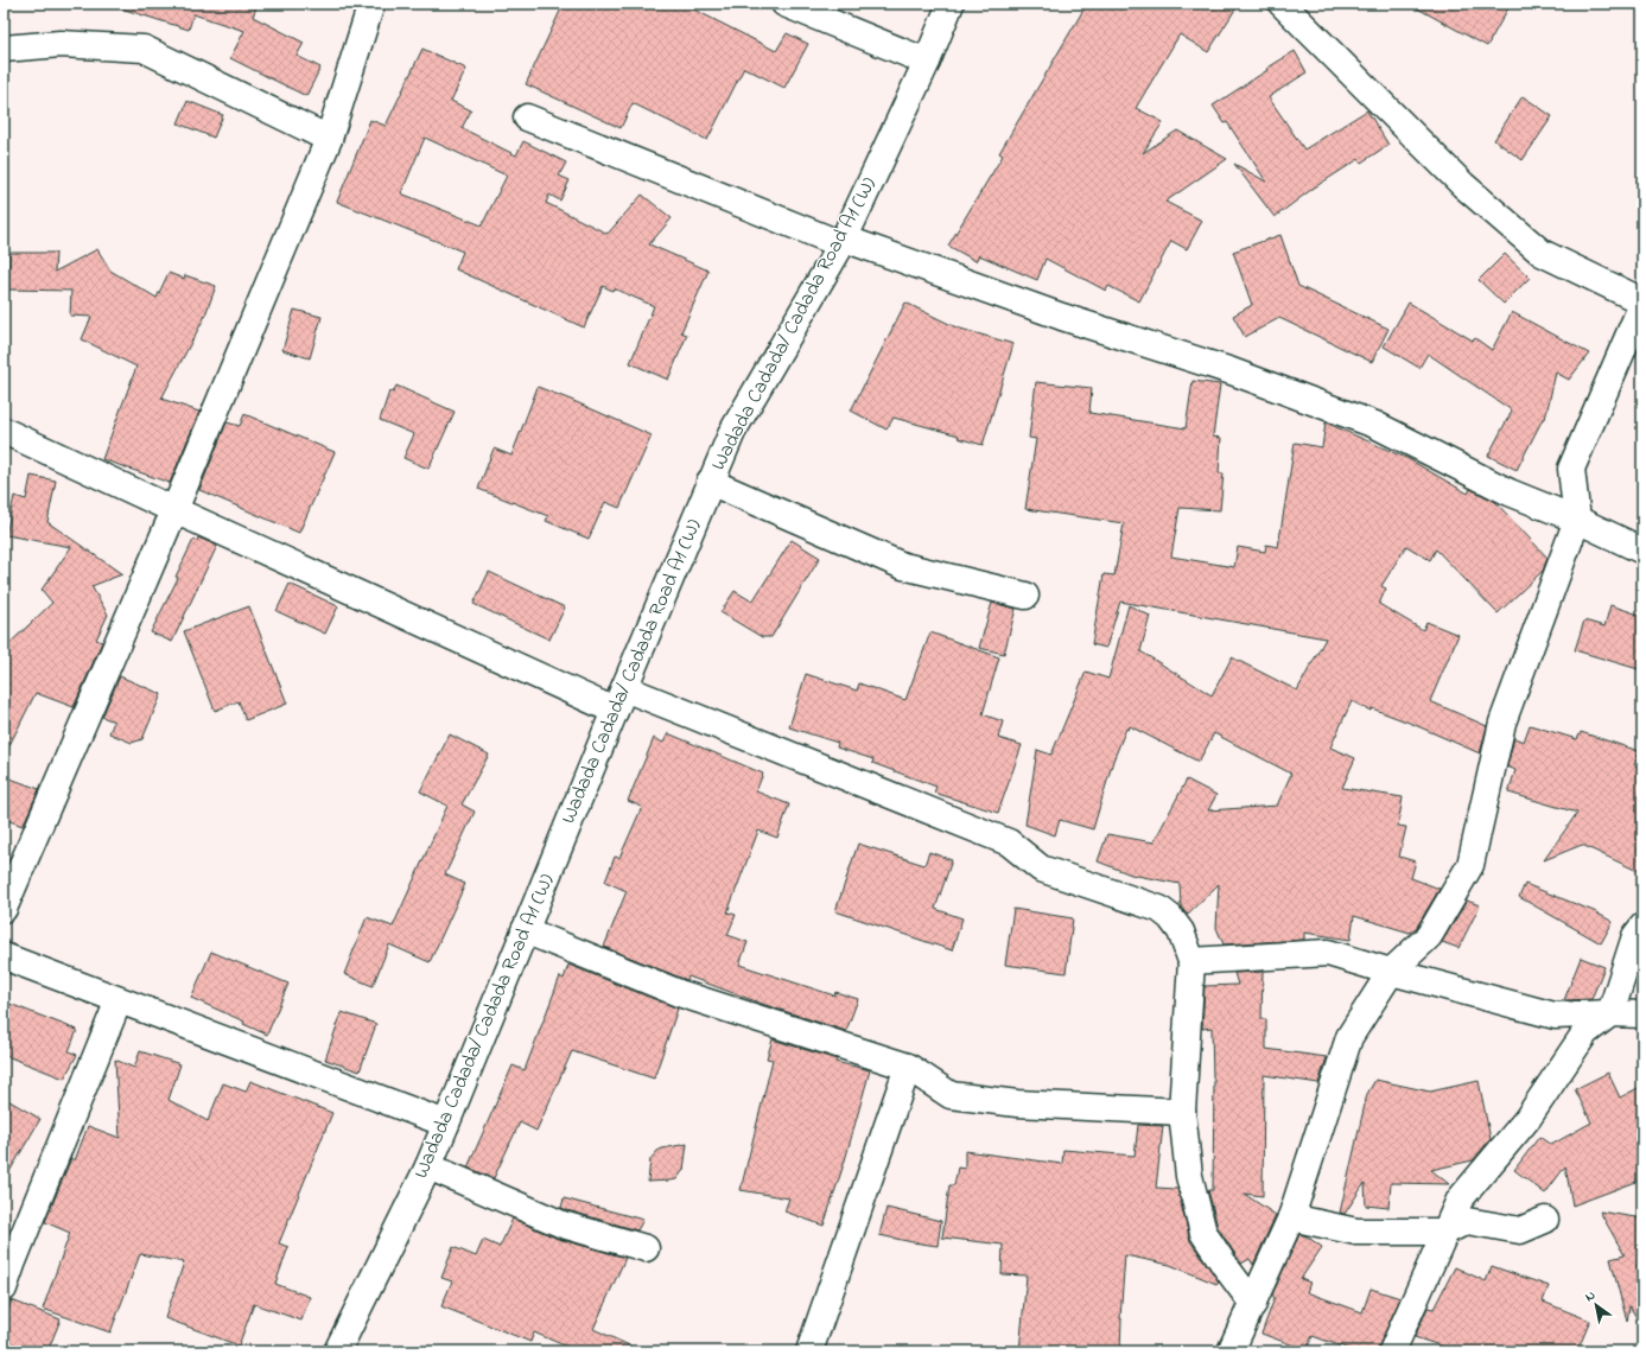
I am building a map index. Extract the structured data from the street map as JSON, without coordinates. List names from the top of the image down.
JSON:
{
  "streets": {
    "street": ["Wadada Cadada/ Cadada Road A1 (W)"]
  },
  "north": "top left"
}
